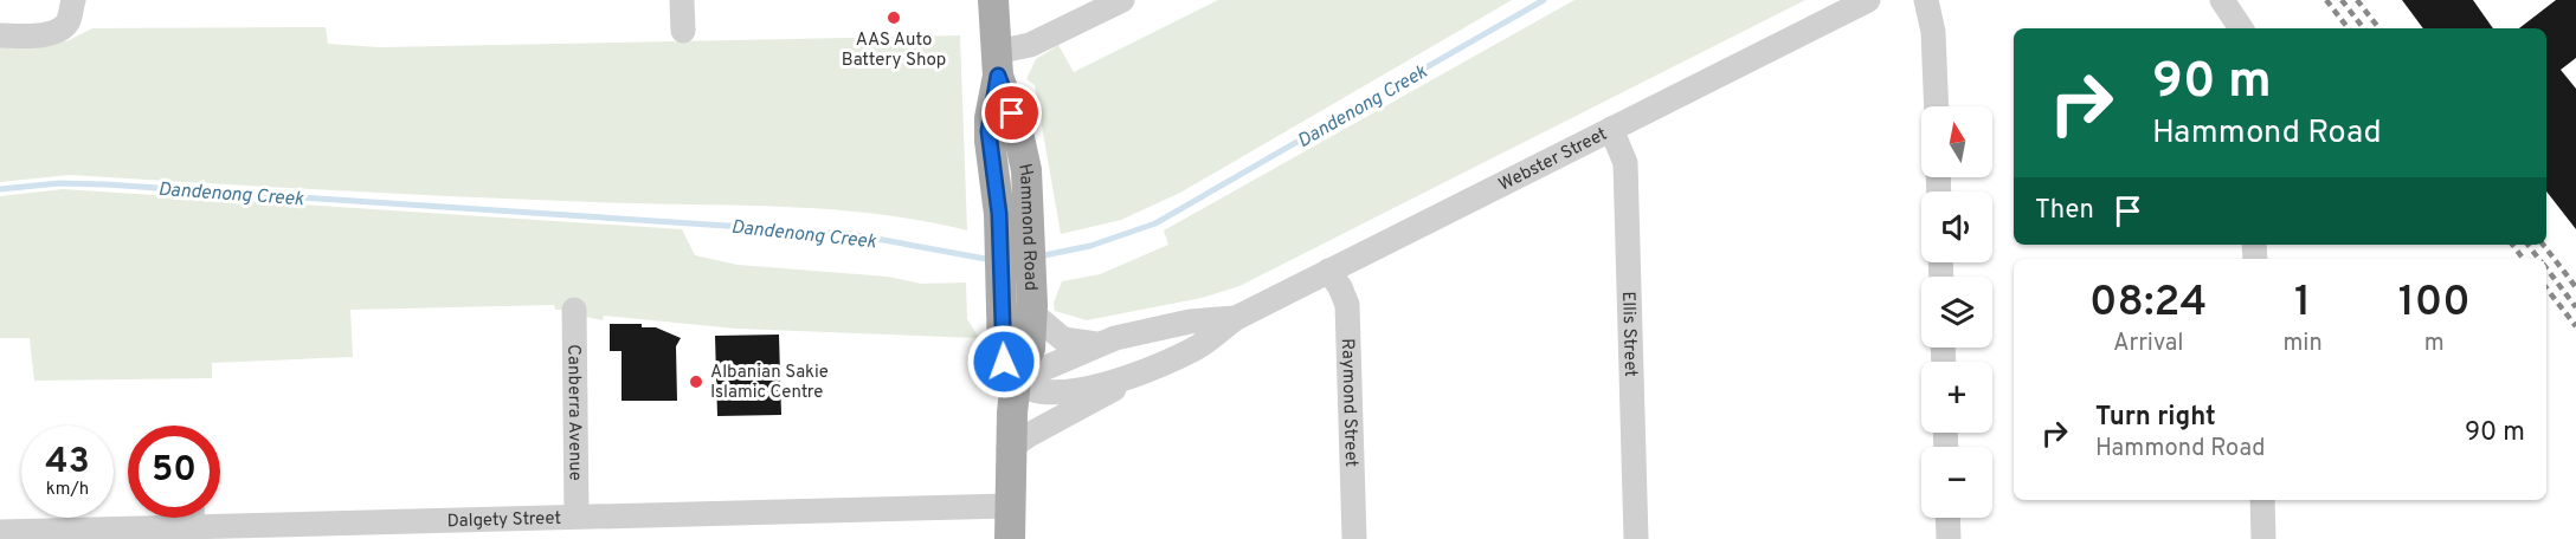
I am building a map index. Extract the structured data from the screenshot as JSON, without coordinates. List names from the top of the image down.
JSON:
{
  "streets": {
    "main road": ["Hammond Road"],
    "street": [
      "Webster Street",
      "Ellis Street",
      "Raymond Street",
      "Canberra Avenue",
      "Dalgety Street"
    ]
  },
  "crossings": [
    ["Webster Street", "Hammond Road"],
    ["Webster Street", "Ellis Street"],
    ["Webster Street", "Raymond Street"],
    ["Hammond Road", "Dalgety Street"],
    ["Canberra Avenue", "Dalgety Street"]
  ],
  "water": ["Dandenong Creek"],
  "places": ["AAS Auto Battery Shop", "Albanian Sakie Islamic Centre"],
  "north": "top",
  "page": {
    "turn": ["90 m", "Hammond Road"],
    "map_buttons": ["+", "−"],
    "then": "Then",
    "eta": [
      "08:24",
      "Arrival",
      "1",
      "min",
      "100",
      "m"
    ],
    "list": [
      {
        "name": "Turn right",
        "note": "Hammond Road",
        "value": "90 m"
      }
    ],
    "speed": "43 km/h",
    "limit": "50"
  }
}
